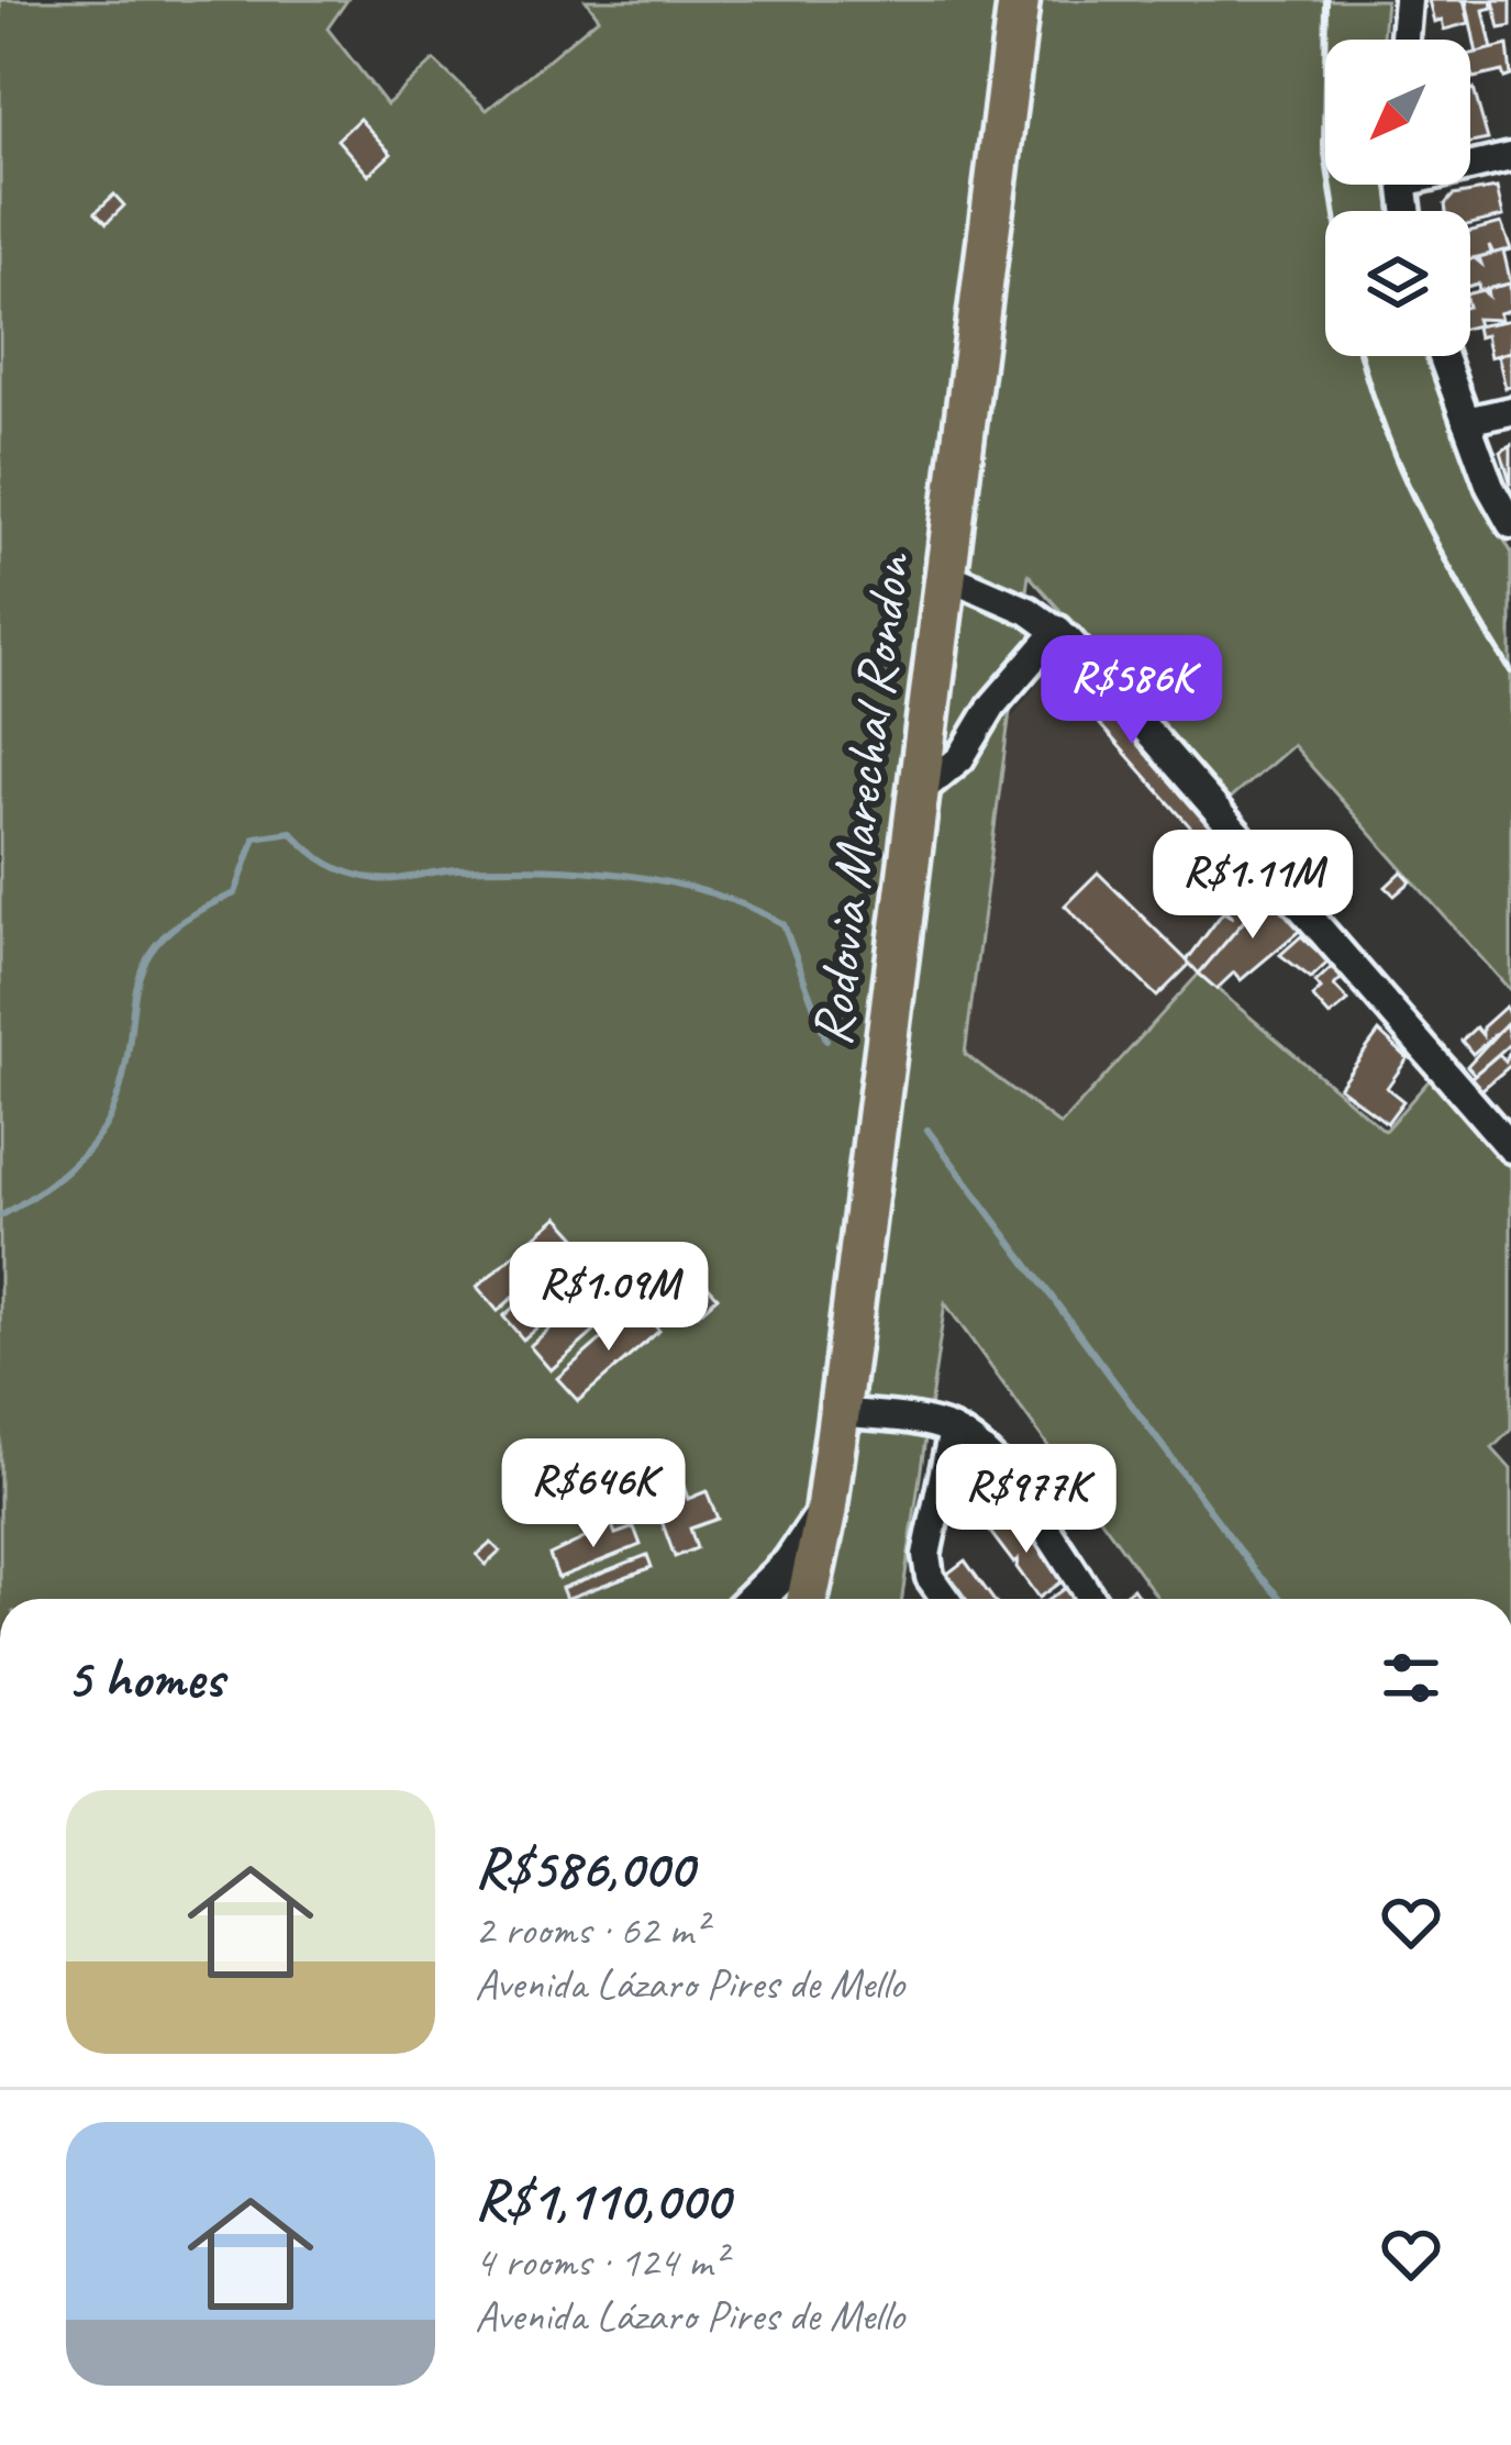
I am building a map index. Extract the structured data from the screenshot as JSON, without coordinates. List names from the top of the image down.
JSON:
{
  "streets": {
    "main road": ["Rodovia Marechal Rondon"]
  },
  "north": "bottom left",
  "page": {
    "price": [
      "R$586K",
      "R$1.11M",
      "R$1.09M",
      "R$646K",
      "R$977K"
    ],
    "heading": "5 homes",
    "list": [
      {
        "name": "R$586,000",
        "note": "2 rooms · 62 m² · Avenida Lázaro Pires de Mello"
      },
      {
        "name": "R$1,110,000",
        "note": "4 rooms · 124 m² · Avenida Lázaro Pires de Mello"
      }
    ]
  }
}
